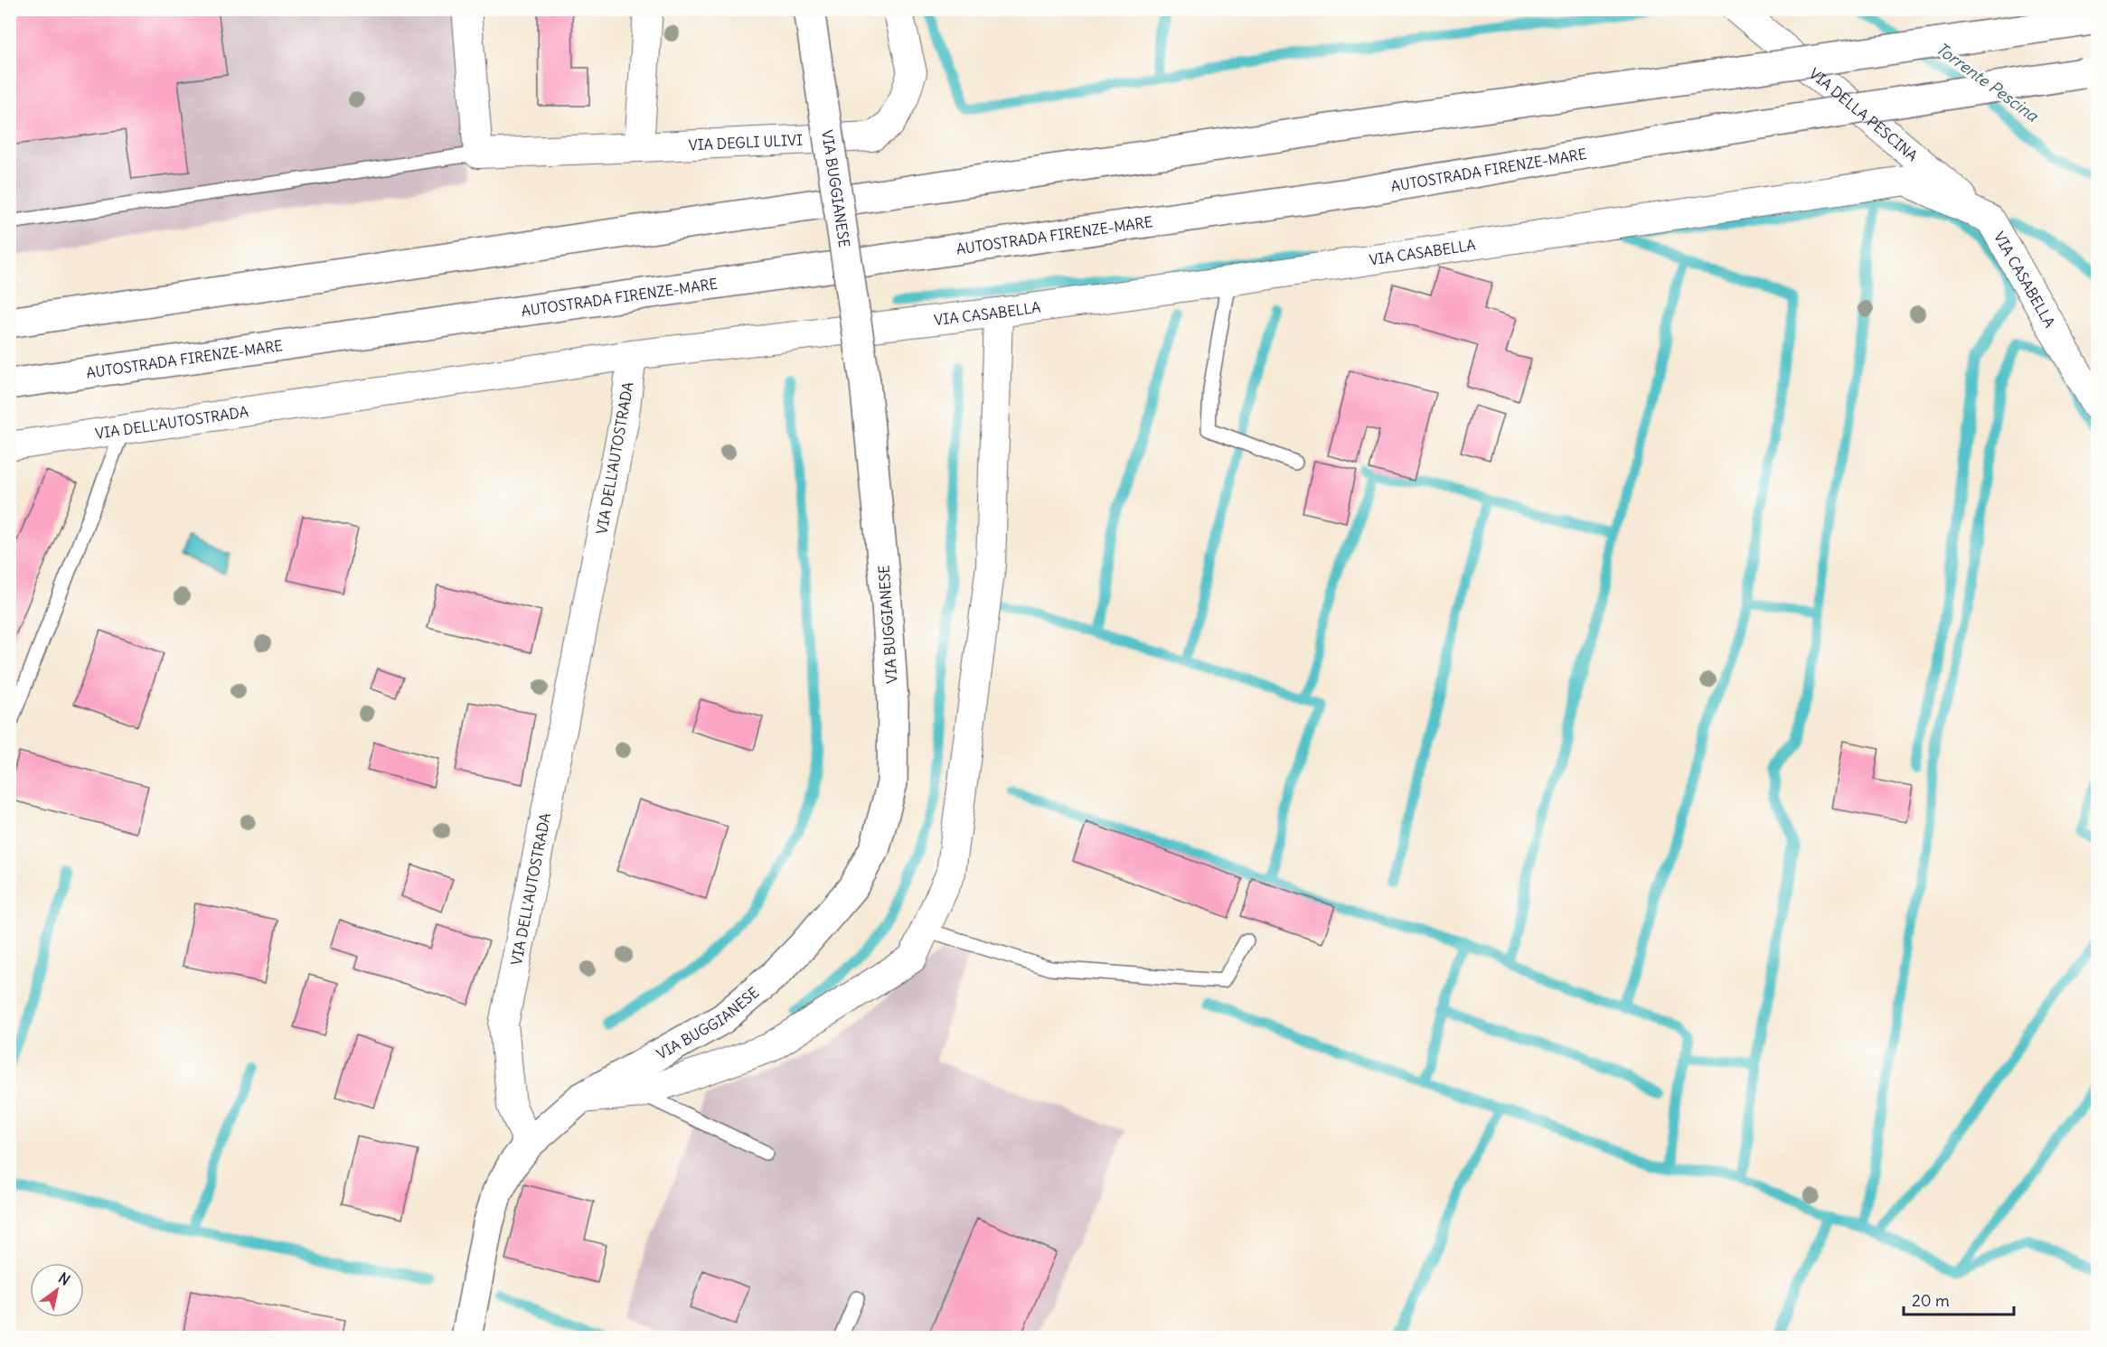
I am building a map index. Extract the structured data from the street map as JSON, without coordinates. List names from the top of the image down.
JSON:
{
  "streets": {
    "main road": ["AUTOSTRADA FIRENZE-MARE", "VIA BUGGIANESE"],
    "street": [
      "VIA DELLA PESCINA",
      "VIA DEGLI ULIVI",
      "VIA CASABELLA",
      "VIA DELL'AUTOSTRADA"
    ]
  },
  "crossings": [
    ["VIA DELLA PESCINA", "VIA CASABELLA"],
    ["VIA BUGGIANESE", "VIA CASABELLA"],
    ["VIA BUGGIANESE", "VIA DELL'AUTOSTRADA"],
    ["VIA CASABELLA", "VIA DELL'AUTOSTRADA"]
  ],
  "water": ["Torrente Pescina"],
  "scale_bar": "20 m",
  "north": "top right"
}
